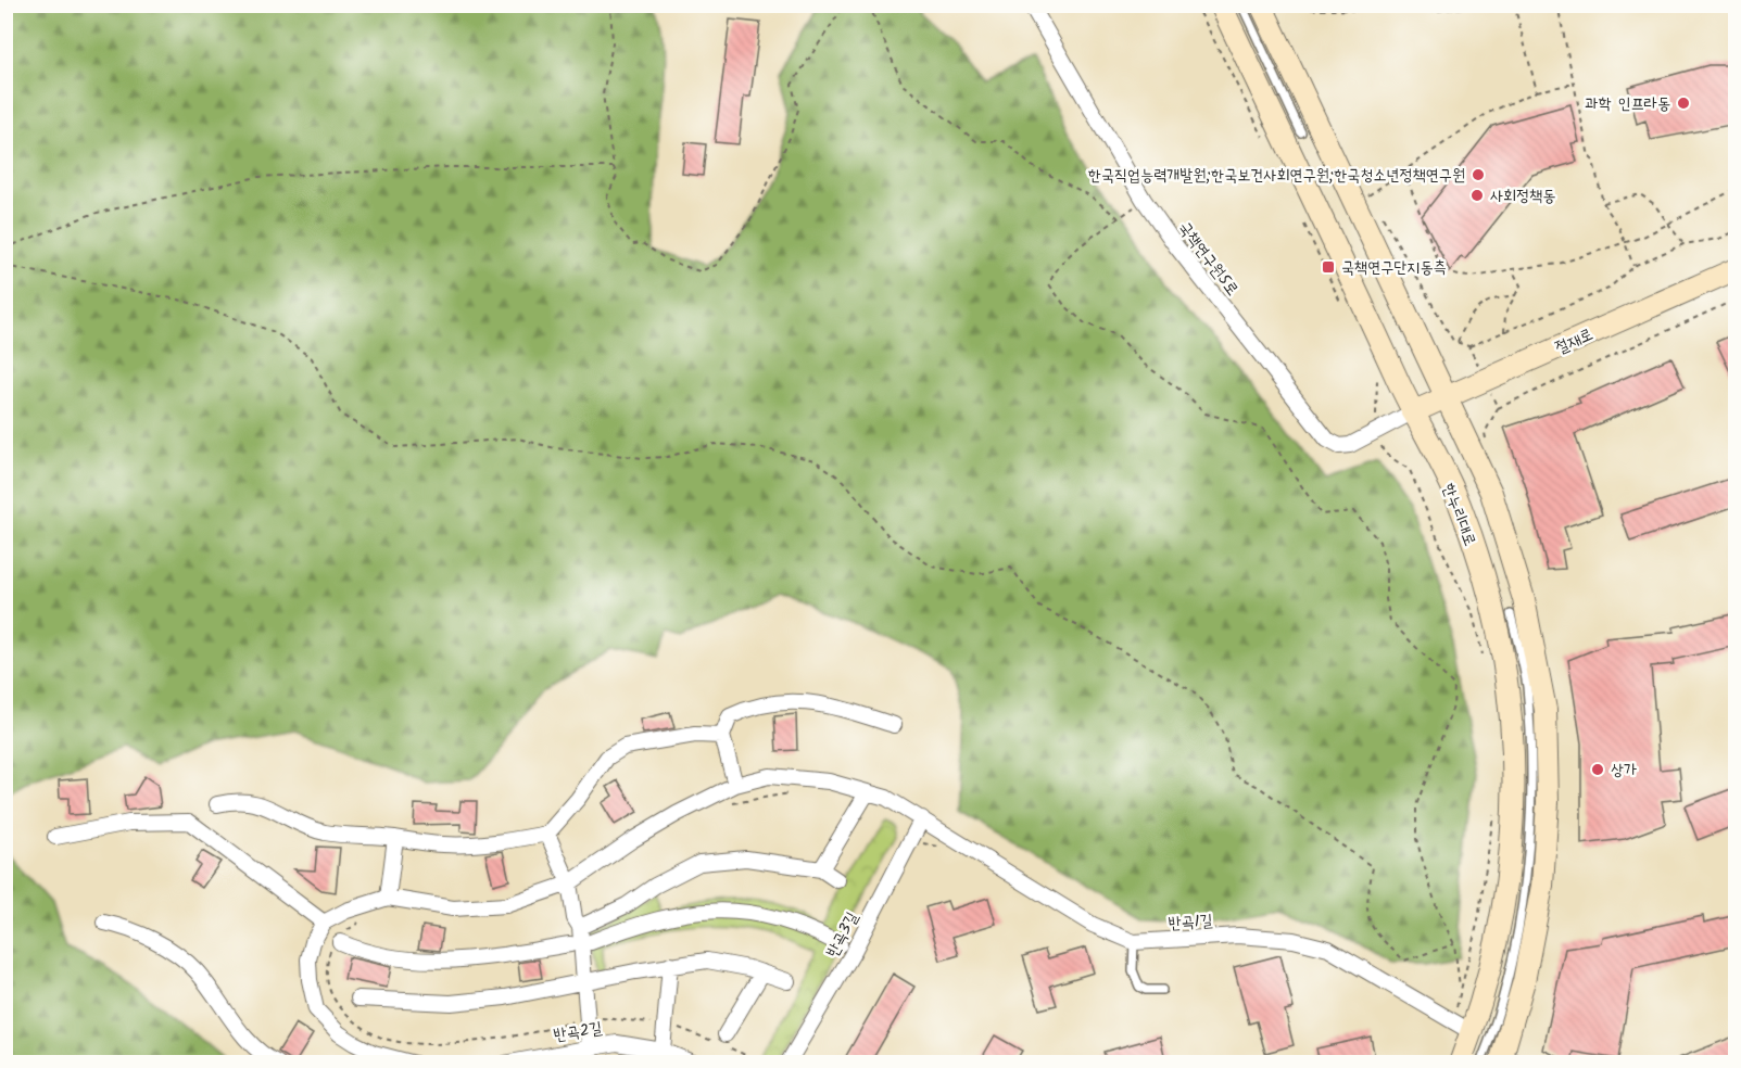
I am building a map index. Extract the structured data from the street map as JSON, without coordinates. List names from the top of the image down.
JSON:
{
  "streets": {
    "street": [
      "국책연구원5로",
      "절재로",
      "한누리대로",
      "반곡1길",
      "반곡3길",
      "반곡2길"
    ]
  },
  "crossings": [
    ["국책연구원5로", "절재로"],
    ["국책연구원5로", "한누리대로"],
    ["절재로", "한누리대로"],
    ["한누리대로", "반곡1길"],
    ["반곡1길", "반곡3길"]
  ],
  "places": {
    "other": [
      "과학 인프라동",
      "한국직업능력개발원;한국보건사회연구원;한국청소년정책연구원",
      "사회정책동",
      "상가"
    ],
    "transit": ["국책연구단지동측"]
  }
}
